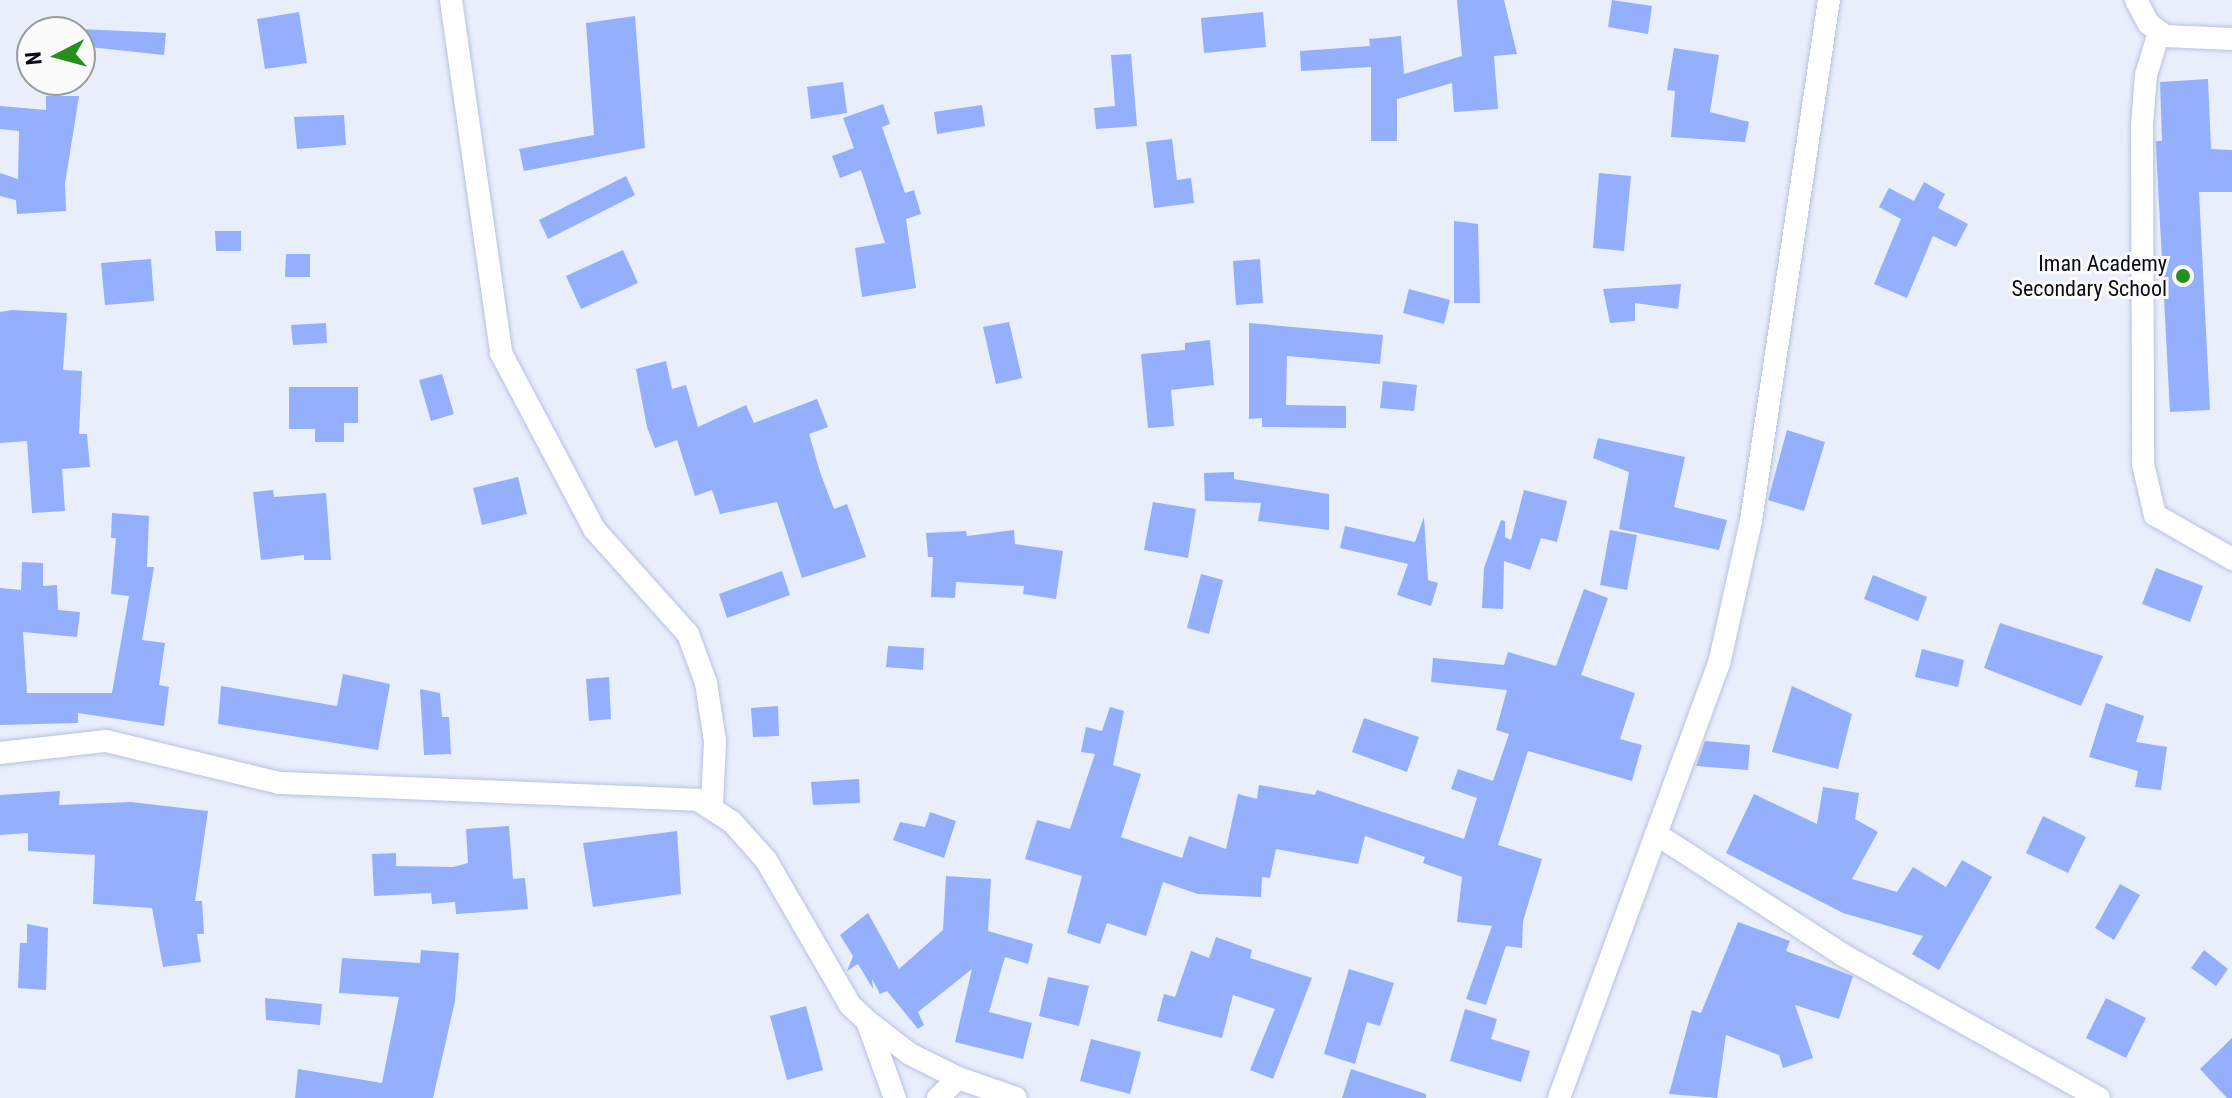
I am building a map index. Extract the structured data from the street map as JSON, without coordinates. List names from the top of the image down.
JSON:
{
  "places": ["Iman Academy Secondary School"],
  "north": "left"
}
